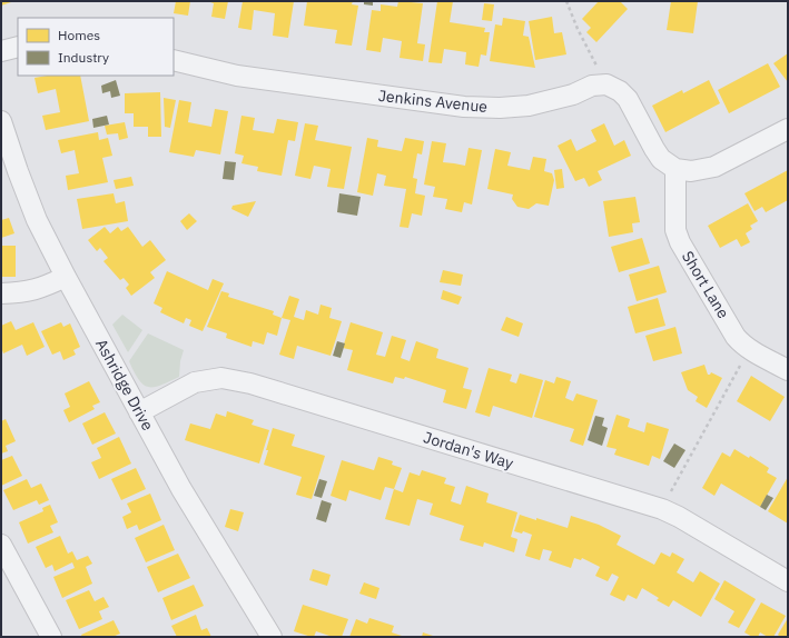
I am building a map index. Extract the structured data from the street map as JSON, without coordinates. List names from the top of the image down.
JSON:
{
  "streets": {
    "street": [
      "Jenkins Avenue",
      "Short Lane",
      "Ashridge Drive",
      "Jordan's Way"
    ]
  },
  "crossings": [
    ["Ashridge Drive", "Jordan's Way"]
  ],
  "legend": ["Homes", "Industry"]
}
